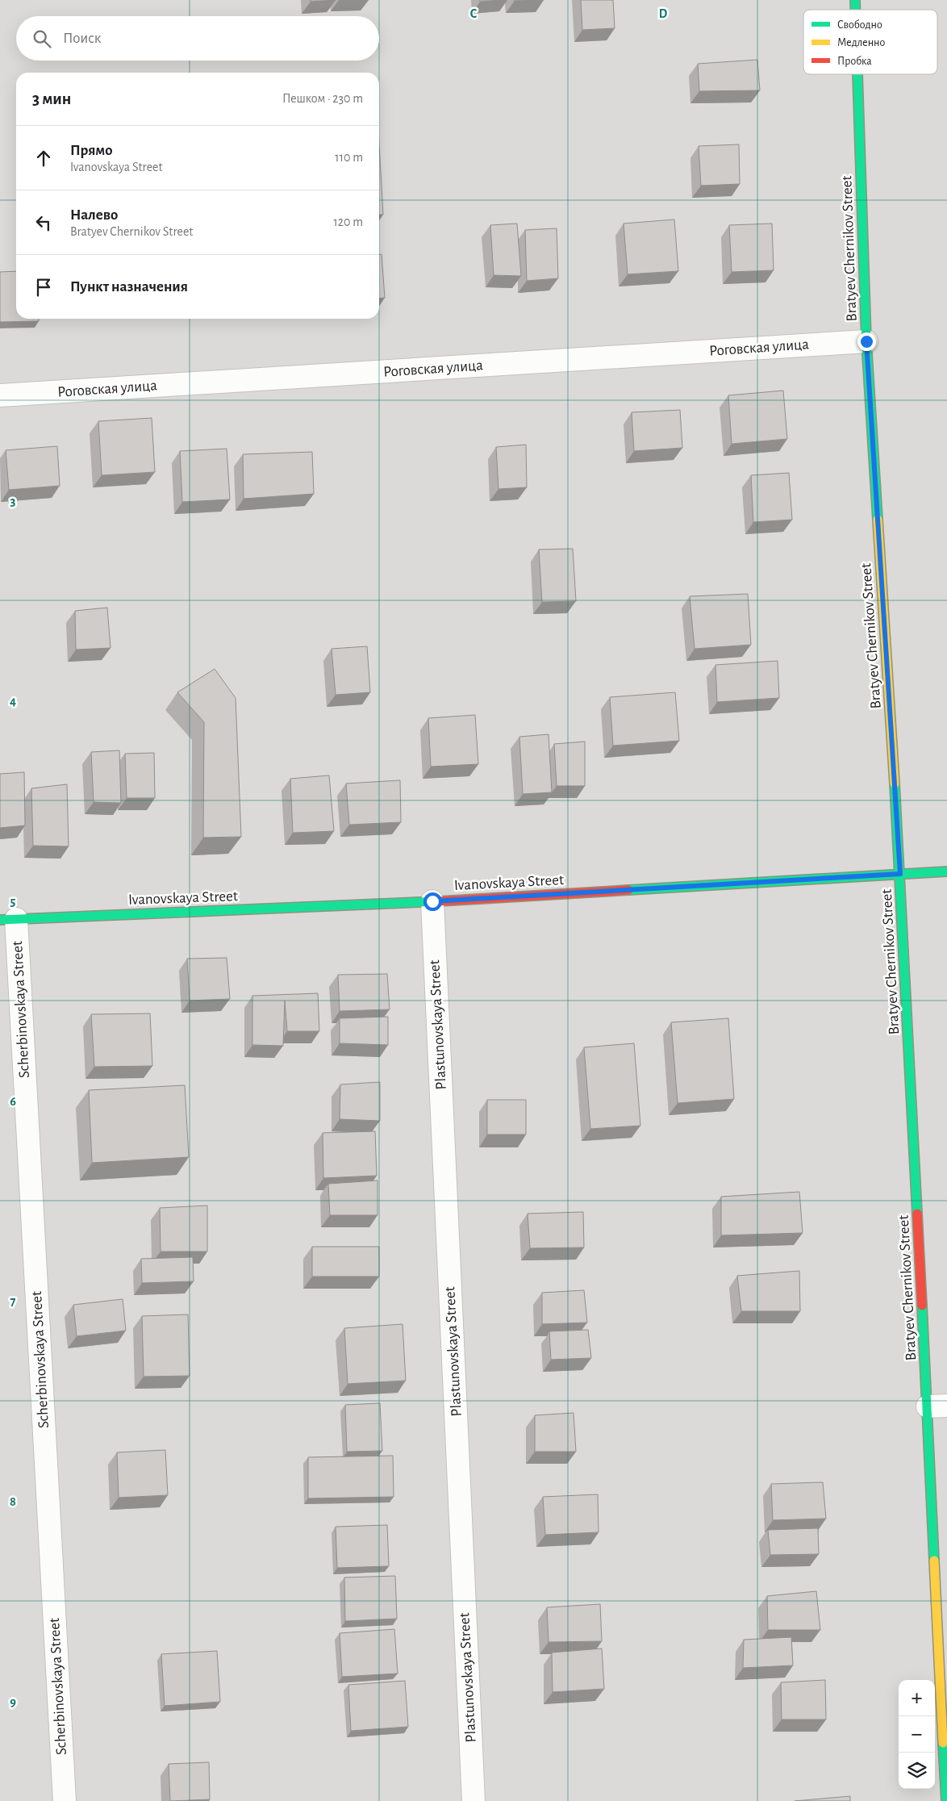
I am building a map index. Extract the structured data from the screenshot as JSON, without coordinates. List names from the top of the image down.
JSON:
{
  "streets": {
    "street": [
      "Bratyev Chernikov Street",
      "Роговская улица",
      "Ivanovskaya Street",
      "Scherbinovskaya Street",
      "Plastunovskaya Street"
    ]
  },
  "crossings": [
    ["Bratyev Chernikov Street", "Роговская улица"],
    ["Bratyev Chernikov Street", "Ivanovskaya Street"],
    ["Ivanovskaya Street", "Scherbinovskaya Street"],
    ["Ivanovskaya Street", "Plastunovskaya Street"]
  ],
  "legend": ["Свободно", "Медленно", "Пробка"],
  "page": {
    "search": "Поиск",
    "heading": ["3 мин", "Пешком · 230 m"],
    "list": [
      ["Прямо", "Ivanovskaya Street", "110 m"],
      ["Налево", "Bratyev Chernikov Street", "120 m"],
      "Пункт назначения"
    ],
    "map_buttons": ["+", "−"]
  },
  "grid": {
    "columns": ["C", "D"],
    "rows": [
      "3",
      "4",
      "5",
      "6",
      "7",
      "8",
      "9"
    ]
  }
}
